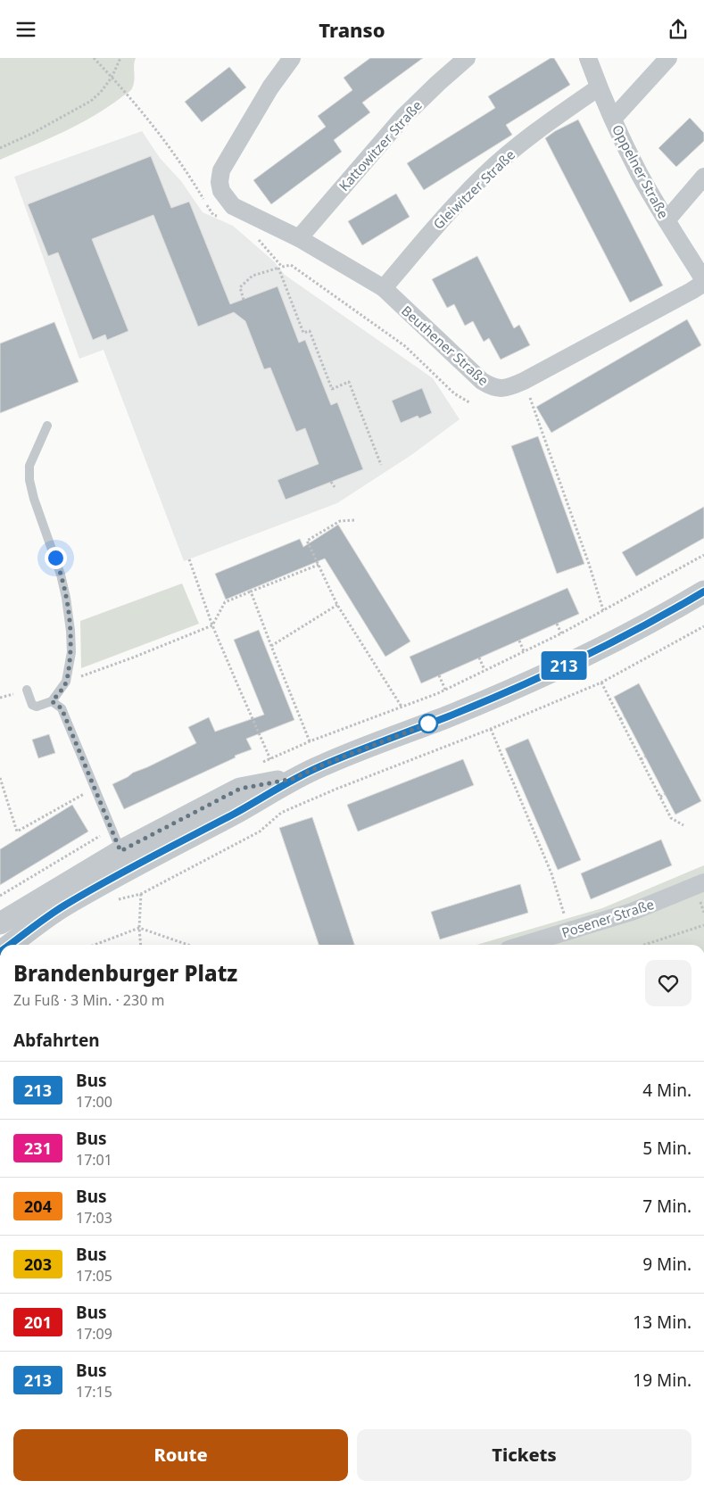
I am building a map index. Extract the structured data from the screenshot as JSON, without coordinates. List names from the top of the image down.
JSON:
{
  "streets": {
    "street": [
      "Kattowitzer Straße",
      "Oppelner Straße",
      "Gleiwitzer Straße",
      "Beuthener Straße",
      "Posener Straße"
    ]
  },
  "crossings": [
    ["Kattowitzer Straße", "Beuthener Straße"],
    ["Oppelner Straße", "Gleiwitzer Straße"],
    ["Oppelner Straße", "Beuthener Straße"],
    ["Gleiwitzer Straße", "Beuthener Straße"]
  ],
  "lines": ["bus line 213"],
  "page": {
    "header": "Transo",
    "on_map": "213",
    "heading": [
      ["Brandenburger Platz", "Zu Fuß · 3 Min. · 230 m"],
      "Abfahrten"
    ],
    "list": [
      {
        "mark": "213",
        "name": "Bus",
        "note": "17:00",
        "value": "4 Min."
      },
      {
        "mark": "231",
        "name": "Bus",
        "note": "17:01",
        "value": "5 Min."
      },
      {
        "mark": "204",
        "name": "Bus",
        "note": "17:03",
        "value": "7 Min."
      },
      {
        "mark": "203",
        "name": "Bus",
        "note": "17:05",
        "value": "9 Min."
      },
      {
        "mark": "201",
        "name": "Bus",
        "note": "17:09",
        "value": "13 Min."
      },
      {
        "mark": "213",
        "name": "Bus",
        "note": "17:15",
        "value": "19 Min."
      }
    ],
    "buttons": ["Route", "Tickets"]
  }
}
